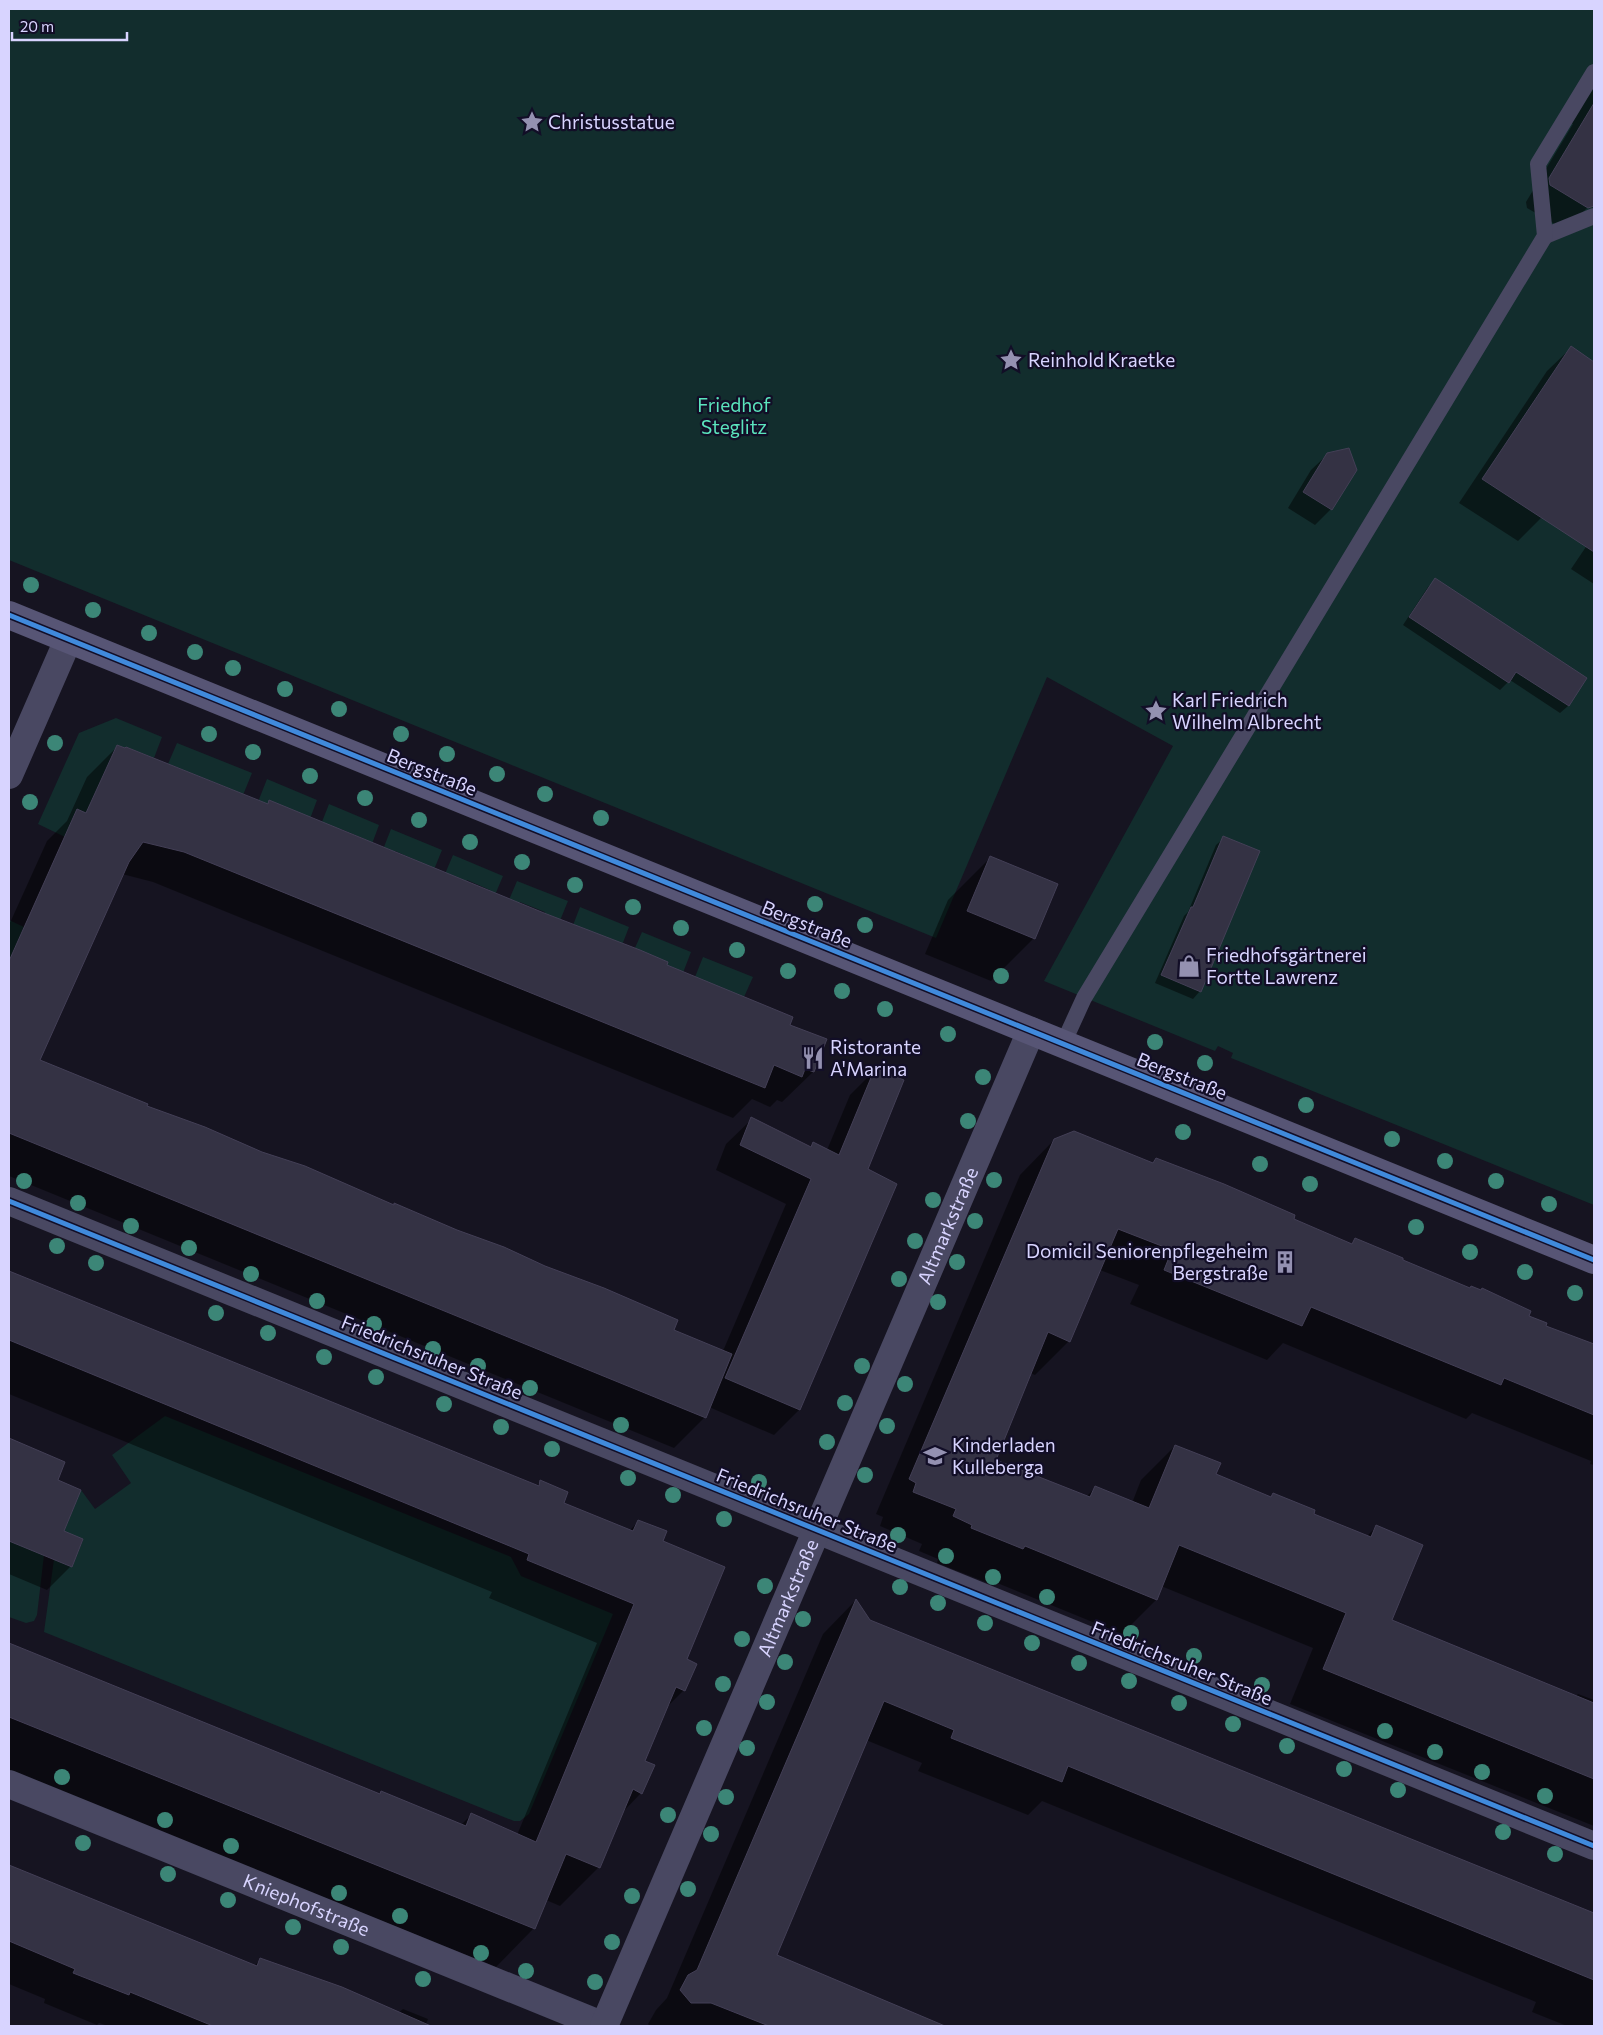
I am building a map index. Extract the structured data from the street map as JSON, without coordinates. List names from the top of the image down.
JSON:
{
  "streets": {
    "street": [
      "Bergstraße",
      "Altmarkstraße",
      "Friedrichsruher Straße",
      "Kniephofstraße"
    ]
  },
  "crossings": [
    ["Bergstraße", "Altmarkstraße"],
    ["Altmarkstraße", "Friedrichsruher Straße"],
    ["Altmarkstraße", "Kniephofstraße"]
  ],
  "parks": ["Friedhof Steglitz"],
  "places": {
    "place": ["Christusstatue", "Reinhold Kraetke", "Karl Friedrich Wilhelm Albrecht"],
    "shop": ["Friedhofsgärtnerei Fortte Lawrenz"],
    "restaurant": ["Ristorante A'Marina"],
    "building": ["Domicil Seniorenpflegeheim Bergstraße"],
    "school or university": ["Kinderladen Kulleberga"]
  },
  "scale_bar": "20 m"
}
